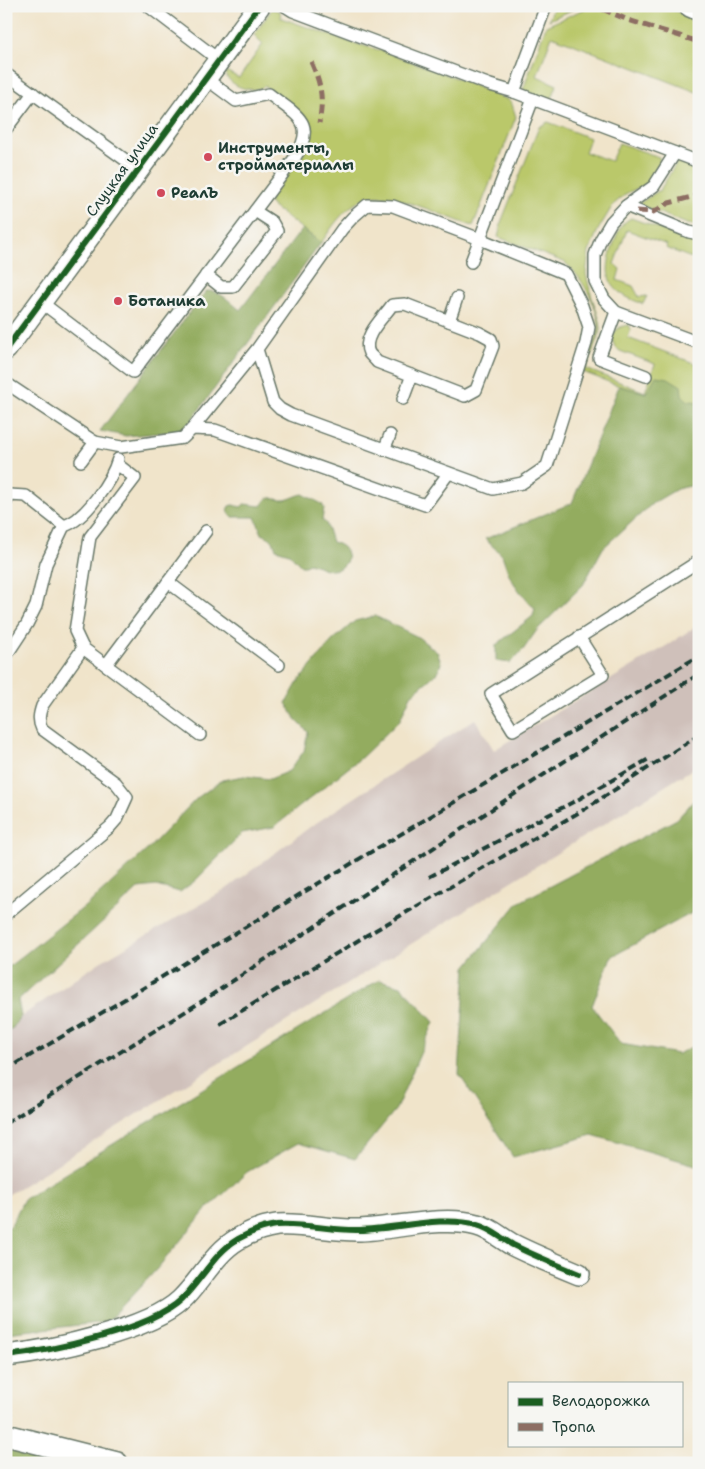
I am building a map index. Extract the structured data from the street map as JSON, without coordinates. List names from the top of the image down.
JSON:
{
  "streets": {
    "street": ["Слуцкая улица"]
  },
  "places": ["Инструменты, стройматериалы", "РеалЪ", "Ботаника"],
  "legend": ["Велодорожка", "Тропа"]
}
